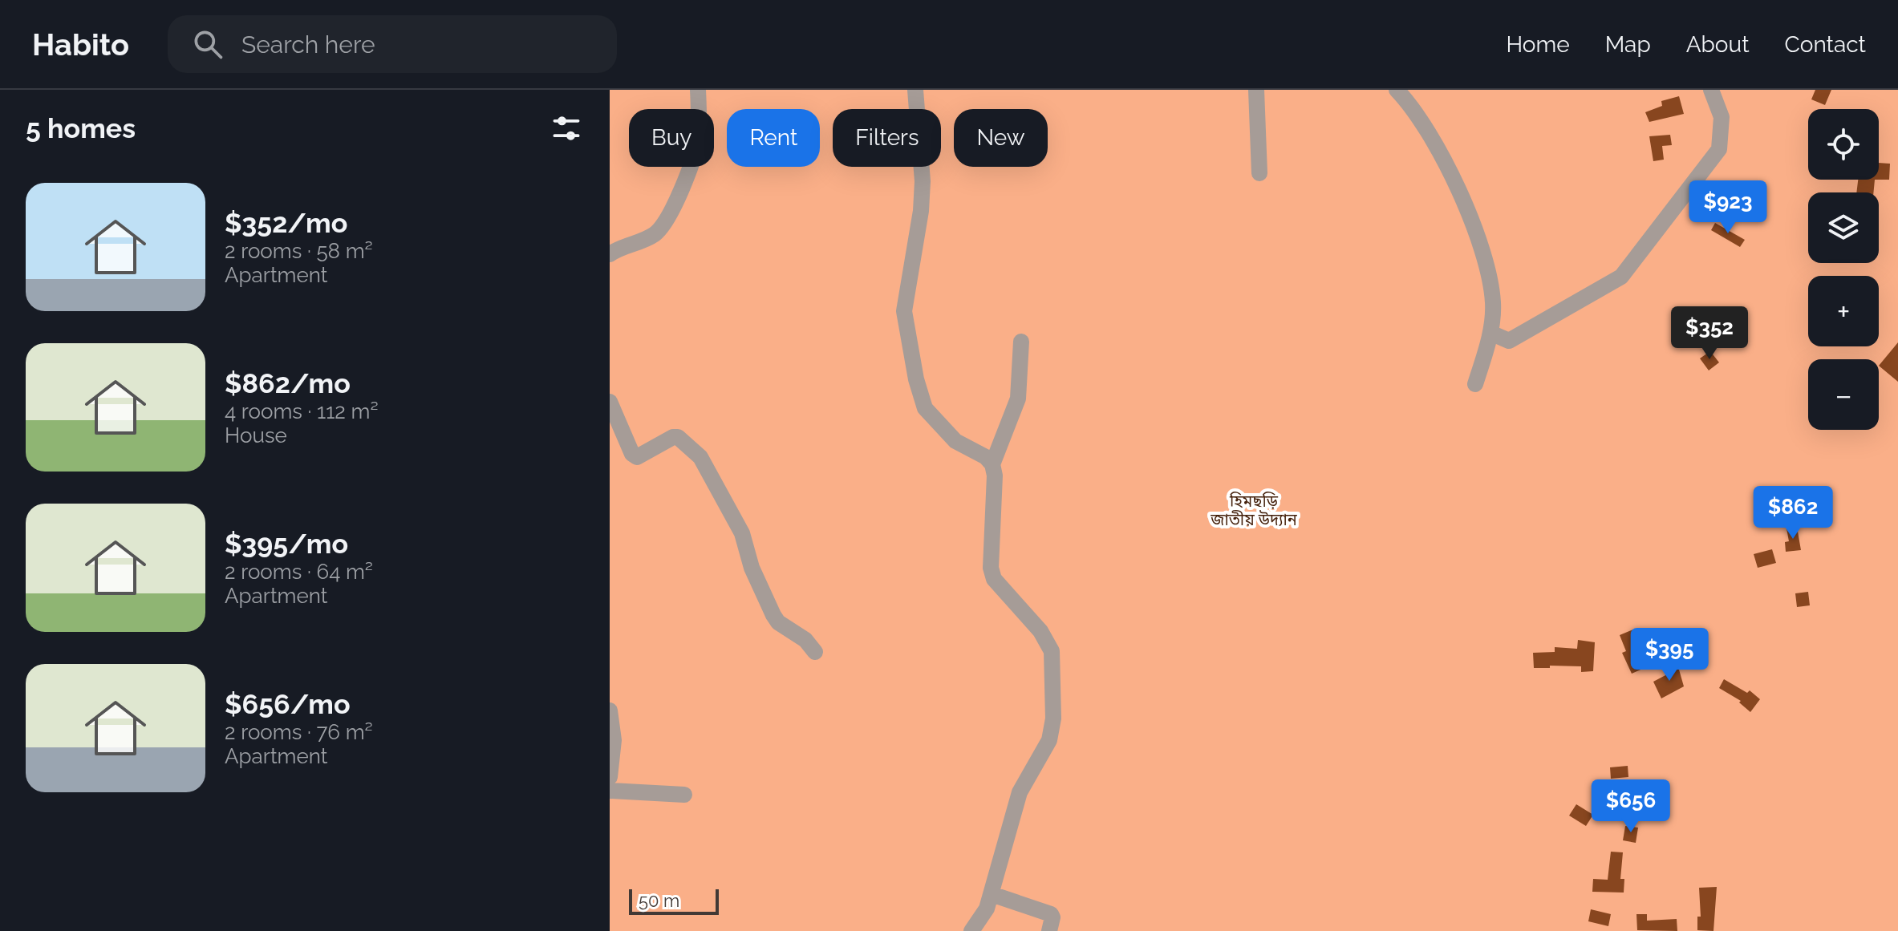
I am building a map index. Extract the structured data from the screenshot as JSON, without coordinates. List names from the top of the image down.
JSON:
{
  "parks": ["হিমছড়ি জাতীয় উদ্যান"],
  "scale_bar": "50 m",
  "page": {
    "header": "Habito",
    "search": "Search here",
    "nav": [
      "Home",
      "Map",
      "About",
      "Contact"
    ],
    "heading": "5 homes",
    "map_buttons": ["+", "−"],
    "chip": [
      "Buy",
      "Rent",
      "Filters",
      "New"
    ],
    "list": [
      {
        "name": "$352/mo",
        "note": "2 rooms · 58 m² · Apartment"
      },
      {
        "name": "$862/mo",
        "note": "4 rooms · 112 m² · House"
      },
      {
        "name": "$395/mo",
        "note": "2 rooms · 64 m² · Apartment"
      },
      {
        "name": "$656/mo",
        "note": "2 rooms · 76 m² · Apartment"
      }
    ],
    "price": [
      "$923",
      "$352",
      "$862",
      "$395",
      "$656"
    ],
    "scale": "50 m"
  }
}
